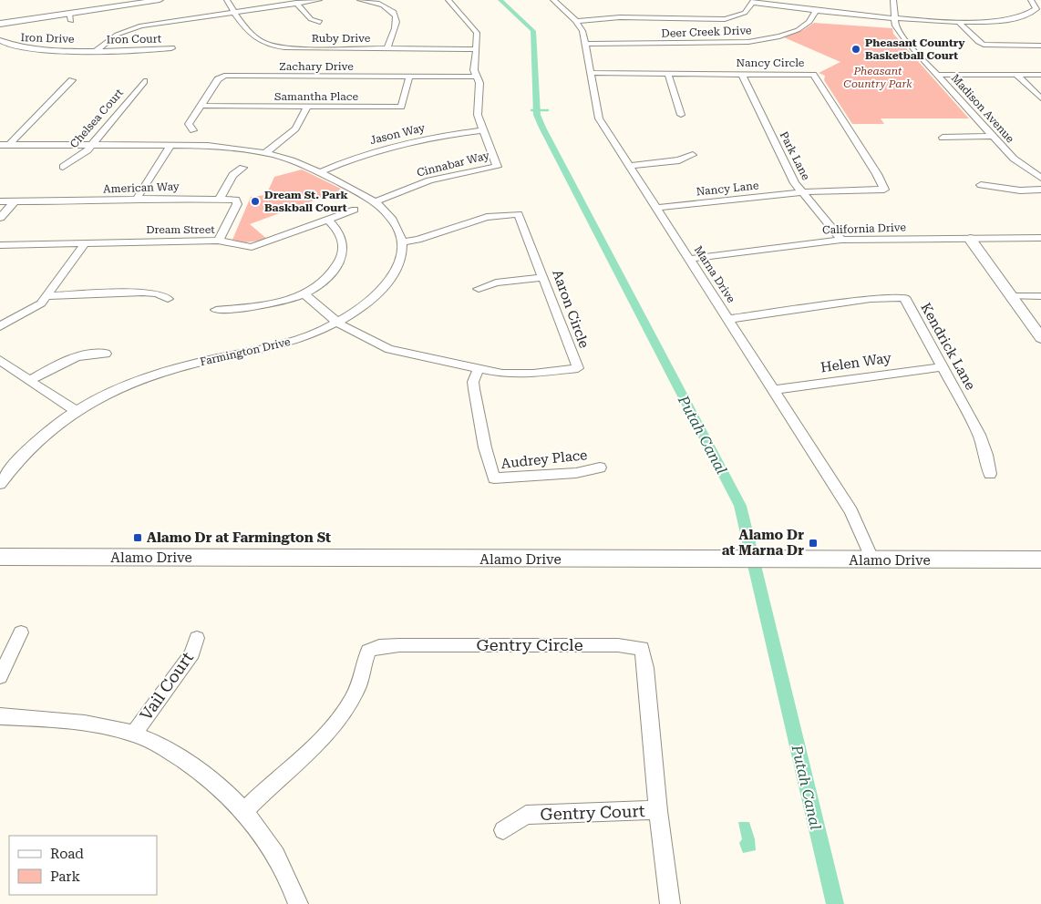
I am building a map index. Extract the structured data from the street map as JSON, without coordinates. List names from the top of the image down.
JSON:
{
  "streets": {
    "main road": ["Alamo Drive"],
    "street": [
      "Deer Creek Drive",
      "Iron Drive",
      "Ruby Drive",
      "Iron Court",
      "Nancy Circle",
      "Zachary Drive",
      "Samantha Place",
      "Madison Avenue",
      "Chelsea Court",
      "Jason Way",
      "Park Lane",
      "Cinnabar Way",
      "American Way",
      "Nancy Lane",
      "California Drive",
      "Dream Street",
      "Marna Drive",
      "Aaron Circle",
      "Kendrick Lane",
      "Farmington Drive",
      "Helen Way",
      "Audrey Place",
      "Gentry Circle",
      "Vail Court",
      "Gentry Court"
    ]
  },
  "crossings": [
    ["Deer Creek Drive", "Marna Drive"],
    ["Iron Drive", "Iron Court"],
    ["Ruby Drive", "Cinnabar Way"],
    ["Nancy Circle", "Park Lane"],
    ["Nancy Circle", "Nancy Lane"],
    ["Nancy Circle", "Marna Drive"],
    ["Zachary Drive", "Samantha Place"],
    ["Zachary Drive", "Cinnabar Way"],
    ["Jason Way", "Cinnabar Way"],
    ["Park Lane", "Nancy Lane"],
    ["Park Lane", "California Drive"],
    ["Nancy Lane", "Marna Drive"],
    ["California Drive", "Marna Drive"],
    ["Marna Drive", "Kendrick Lane"],
    ["Marna Drive", "Helen Way"],
    ["Marna Drive", "Alamo Drive"],
    ["Aaron Circle", "Farmington Drive"],
    ["Aaron Circle", "Audrey Place"],
    ["Kendrick Lane", "Helen Way"],
    ["Gentry Circle", "Gentry Court"]
  ],
  "water": ["Putah Canal"],
  "parks": ["Pheasant Country Park"],
  "places": {
    "other": ["Pheasant Country Basketball Court", "Dream St. Park Baskball Court"],
    "transit": ["Alamo Dr at Farmington St", "Alamo Dr at Marna Dr"]
  },
  "legend": ["Road", "Park"]
}
